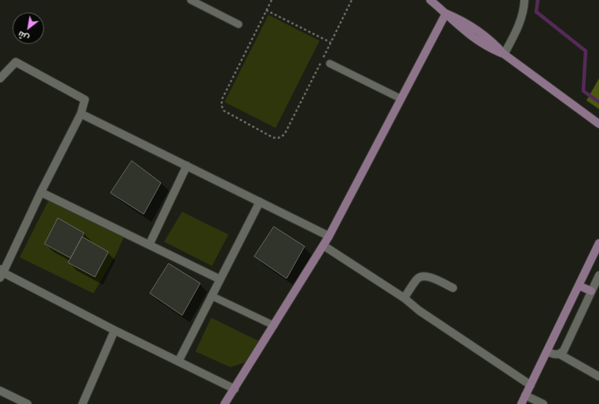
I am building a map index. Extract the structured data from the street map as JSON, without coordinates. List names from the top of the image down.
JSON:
{
  "north": "bottom left"
}
